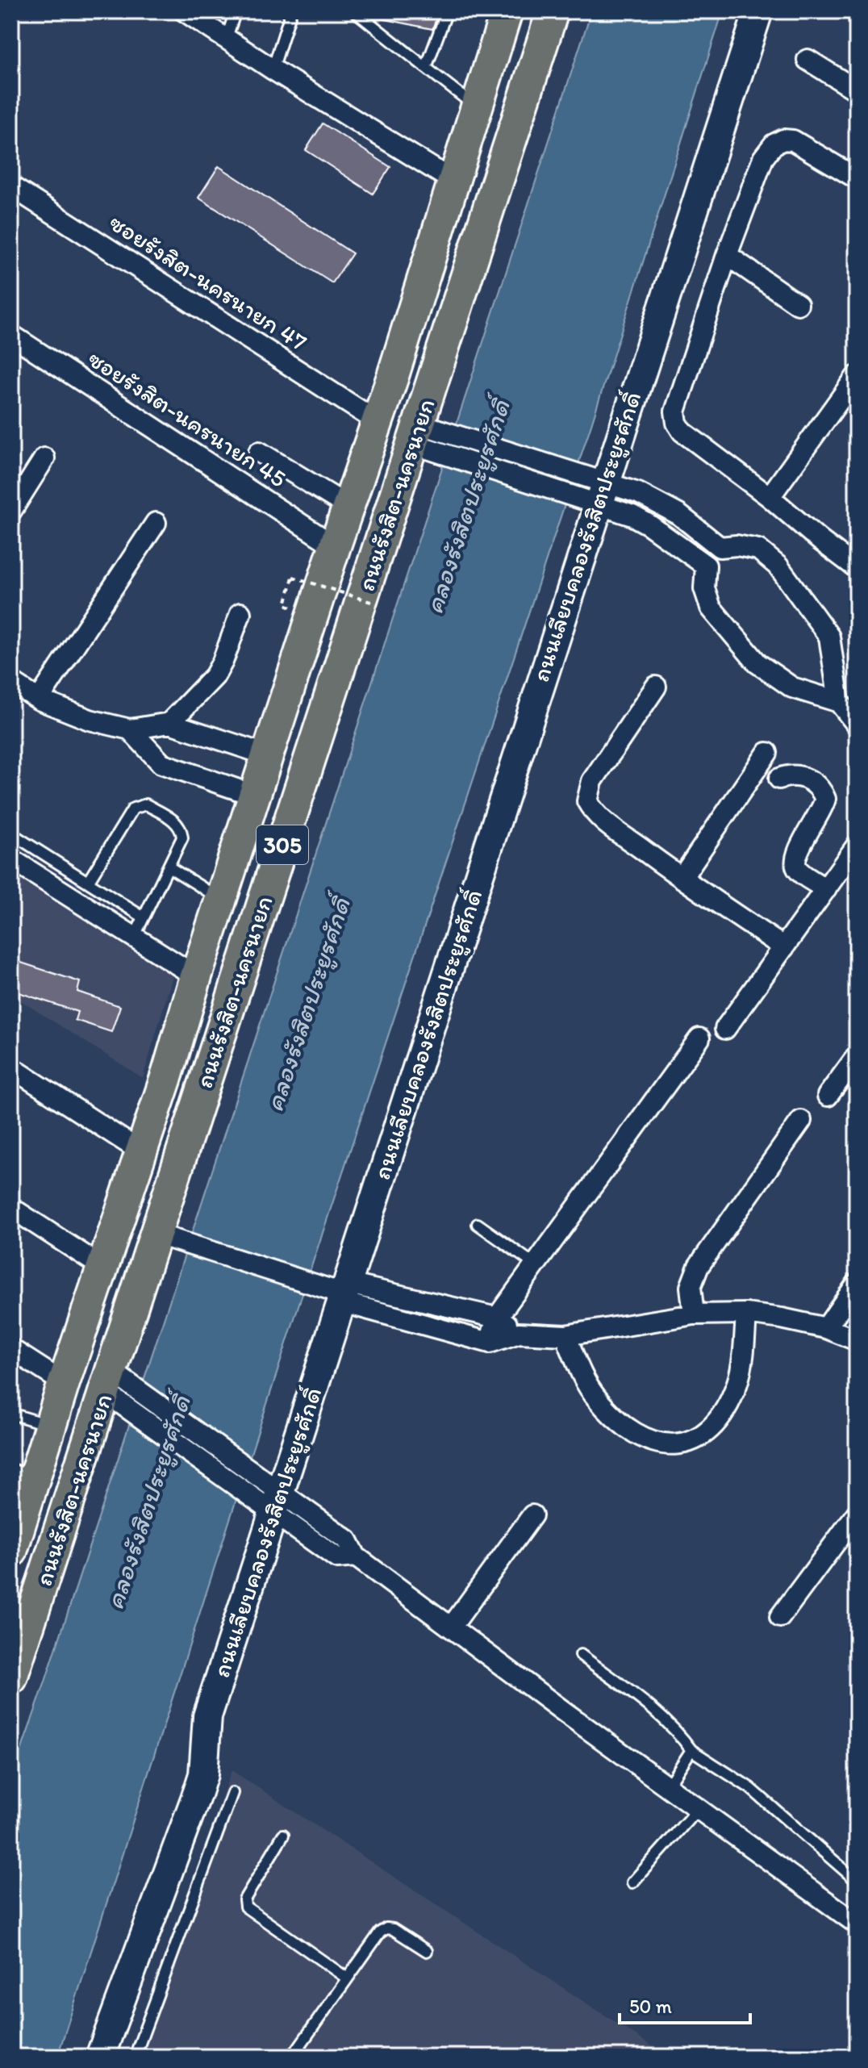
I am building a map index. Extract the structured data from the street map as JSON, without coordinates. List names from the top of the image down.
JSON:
{
  "streets": {
    "main road": ["ถนนรังสิต-นครนายก", "305"],
    "street": ["ซอยรังสิต-นครนายก 47", "ซอยรังสิต-นครนายก 45", "ถนนเลียบคลองรังสิตประยูรศักดิ์"]
  },
  "crossings": [
    ["ซอยรังสิต-นครนายก 47", "ถนนรังสิต-นครนายก"],
    ["ซอยรังสิต-นครนายก 45", "ถนนรังสิต-นครนายก"]
  ],
  "water": ["คลองรังสิตประยูรศักดิ์"],
  "scale_bar": "50 m"
}
